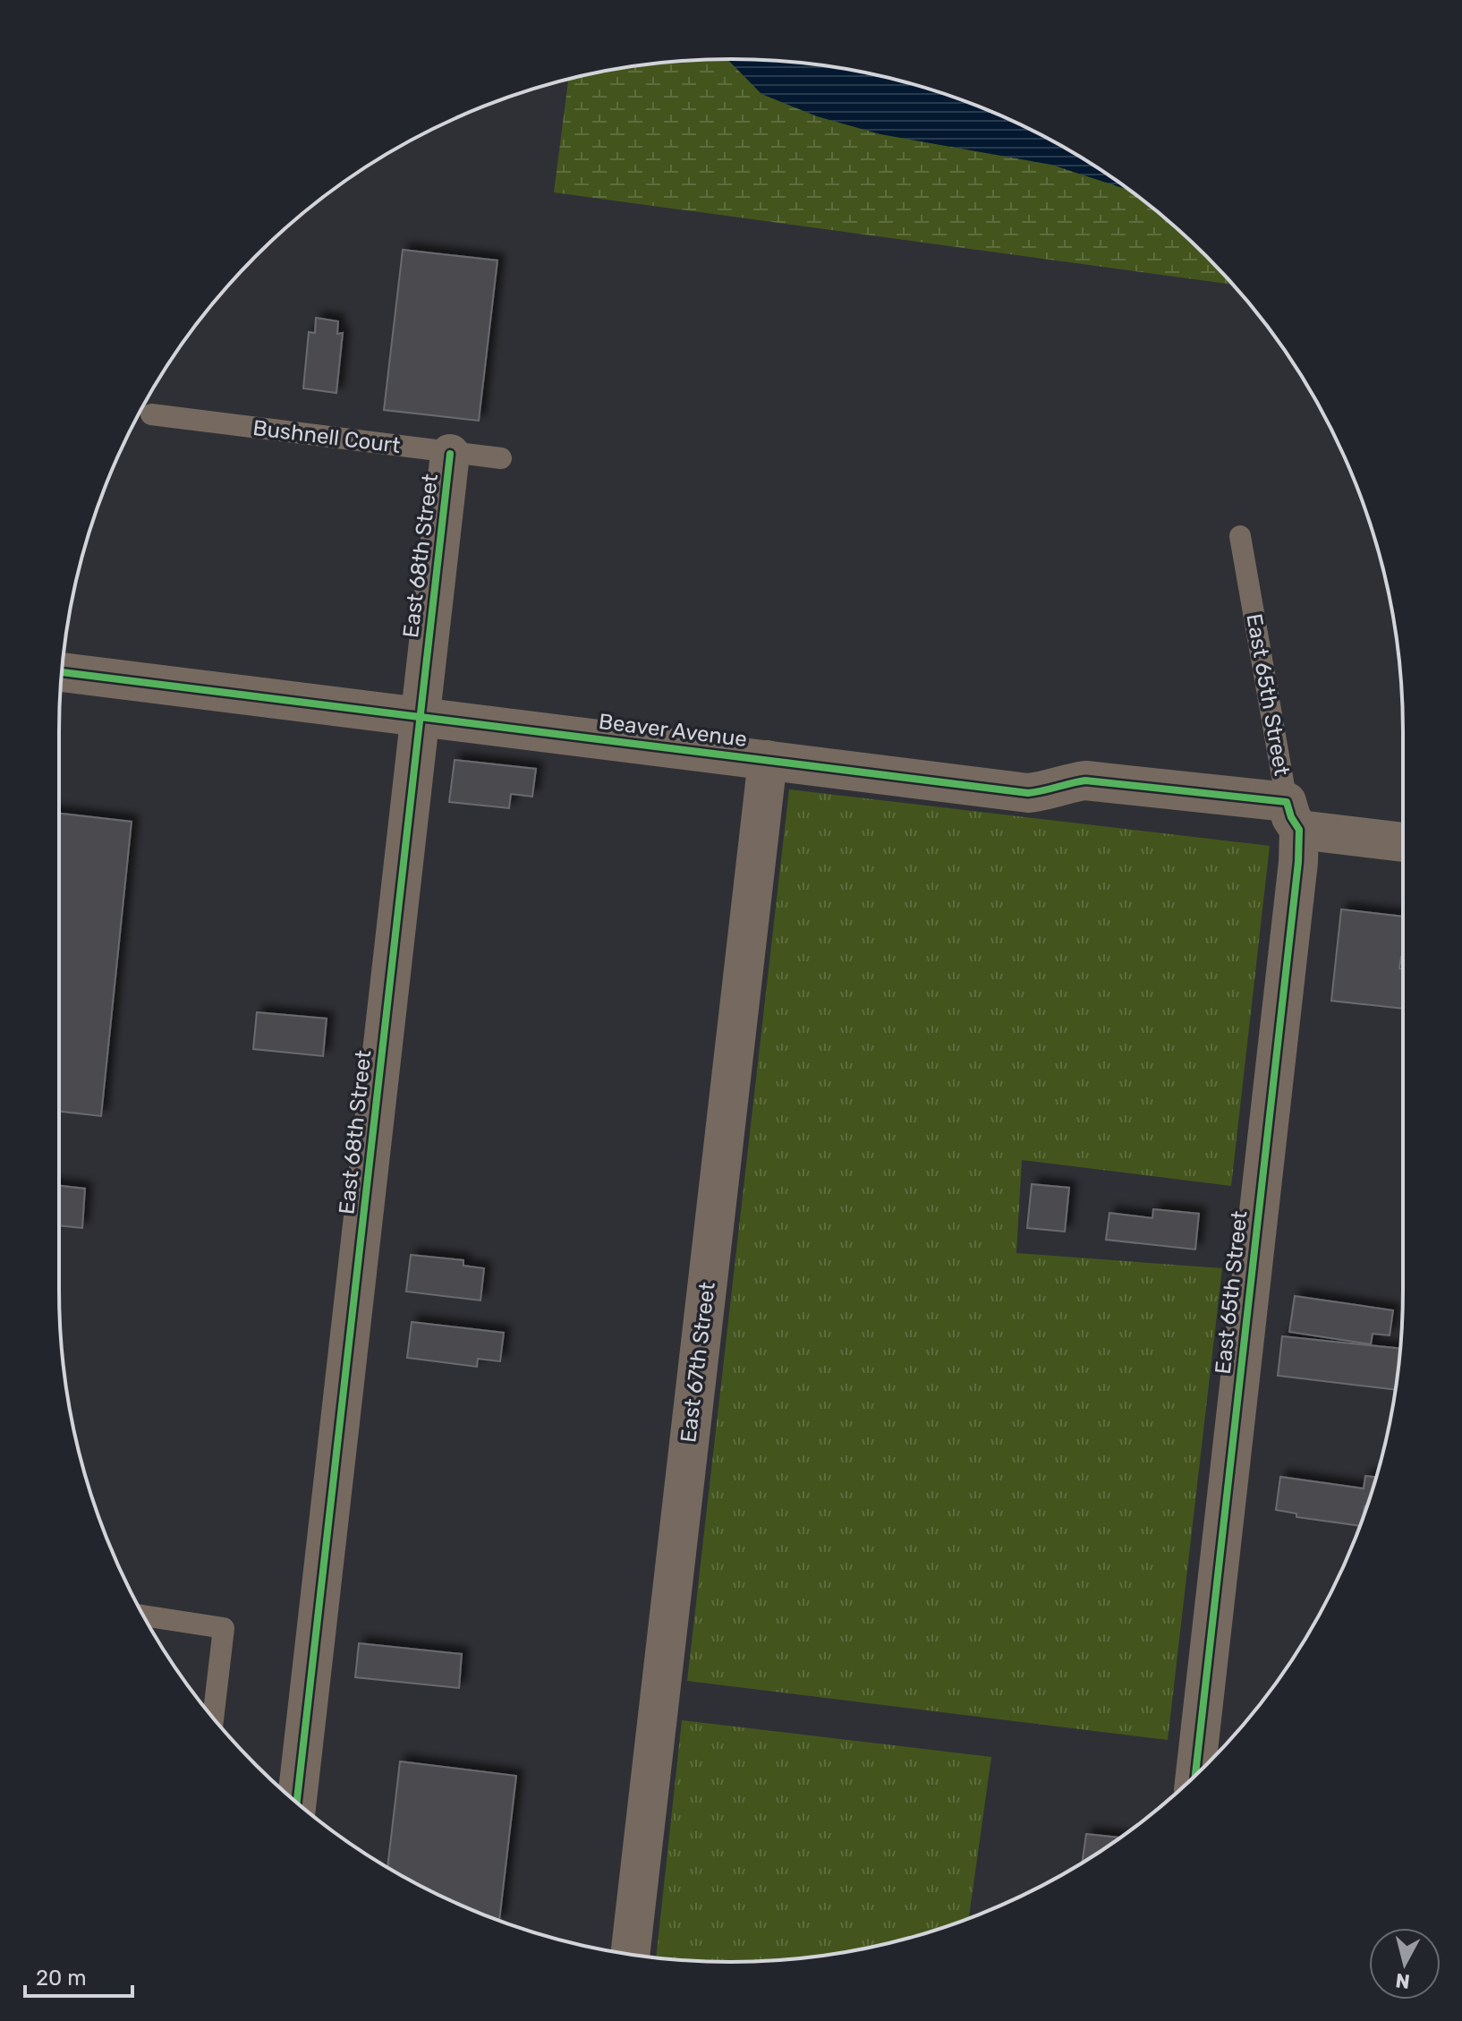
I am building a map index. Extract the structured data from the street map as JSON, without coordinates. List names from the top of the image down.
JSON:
{
  "streets": {
    "street": [
      "East 68th Street",
      "East 65th Street",
      "Beaver Avenue",
      "East 67th Street"
    ],
    "lane": ["Bushnell Court"]
  },
  "crossings": [
    ["Bushnell Court", "East 68th Street"],
    ["East 68th Street", "Beaver Avenue"],
    ["East 65th Street", "Beaver Avenue"],
    ["Beaver Avenue", "East 67th Street"]
  ],
  "scale_bar": "20 m",
  "north": "bottom"
}
